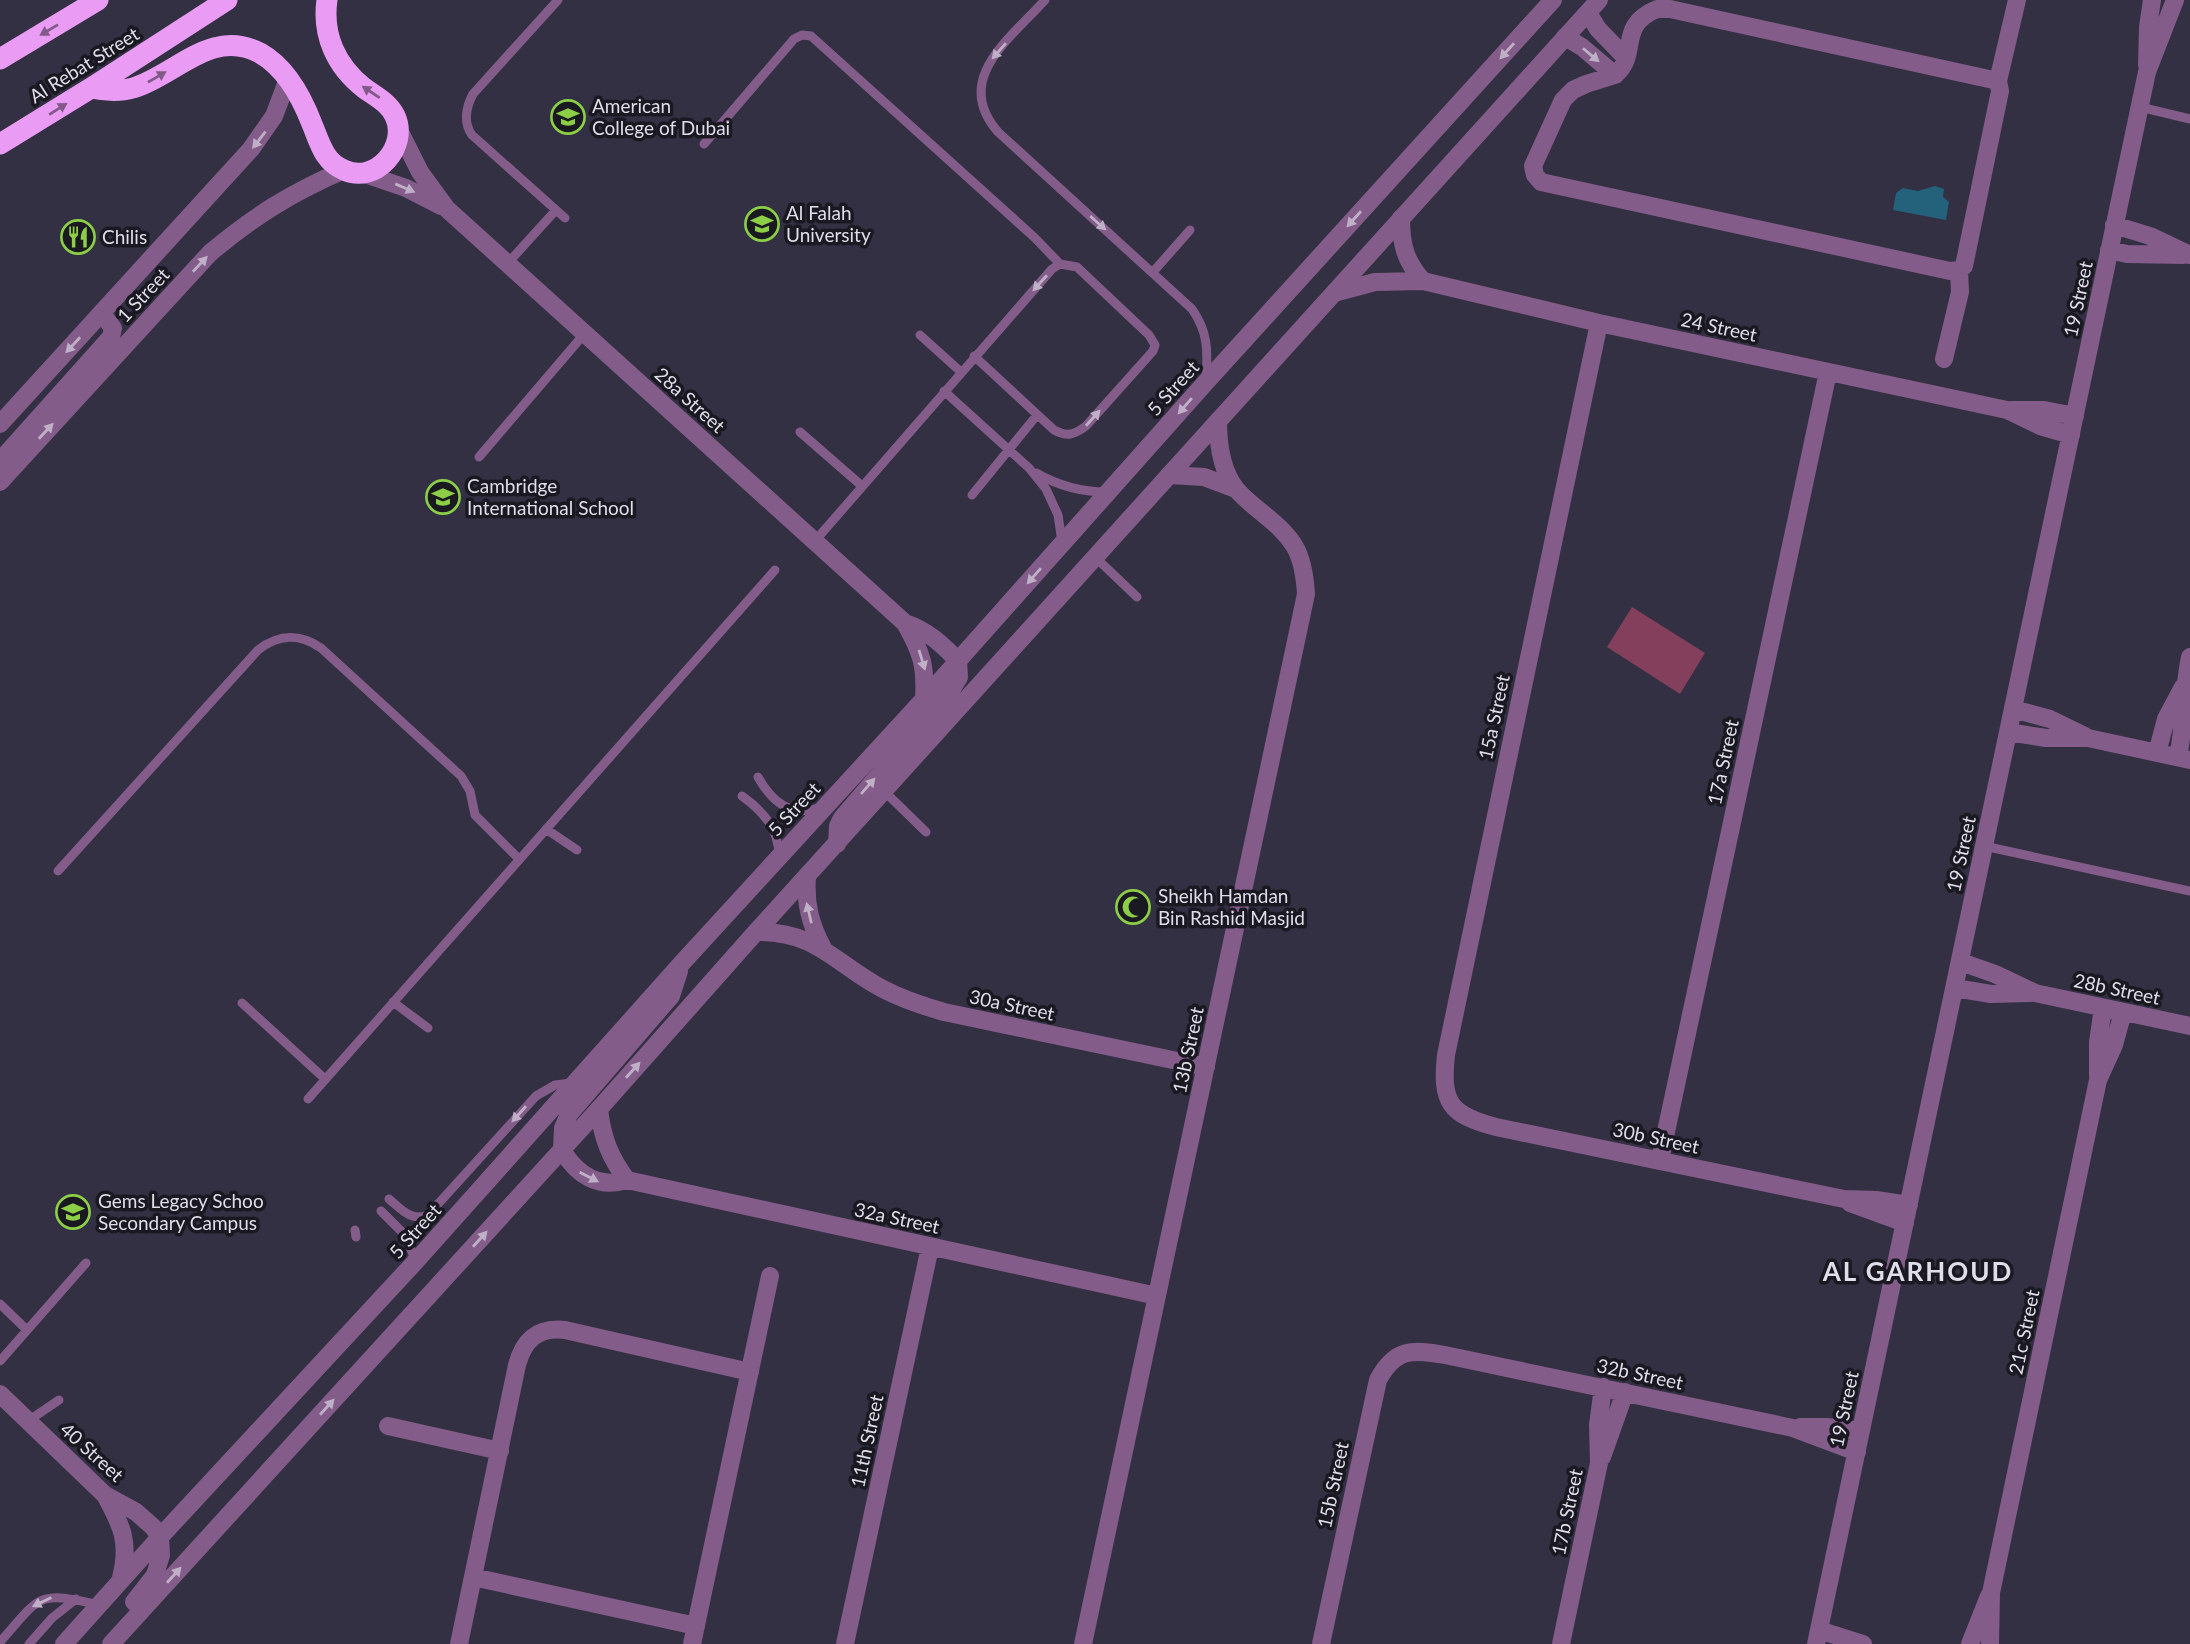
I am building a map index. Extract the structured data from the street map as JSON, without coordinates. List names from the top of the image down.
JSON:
{
  "streets": {
    "highway": ["Al Rebat Street"],
    "street": [
      "1 Street",
      "19 Street",
      "24 Street",
      "5 Street",
      "28a Street",
      "15a Street",
      "17a Street",
      "28b Street",
      "30a Street",
      "13b Street",
      "30b Street",
      "32a Street",
      "21c Street",
      "32b Street",
      "11th Street",
      "40 Street",
      "15b Street",
      "17b Street"
    ]
  },
  "crossings": [
    ["1 Street", "28a Street"],
    ["19 Street", "28b Street"],
    ["19 Street", "30b Street"],
    ["19 Street", "32b Street"],
    ["24 Street", "15a Street"],
    ["24 Street", "17a Street"],
    ["5 Street", "28a Street"],
    ["5 Street", "40 Street"],
    ["15a Street", "30b Street"],
    ["17a Street", "30b Street"],
    ["28b Street", "21c Street"],
    ["30a Street", "13b Street"],
    ["13b Street", "32a Street"],
    ["32a Street", "11th Street"],
    ["32b Street", "15b Street"],
    ["32b Street", "17b Street"]
  ],
  "districts": ["AL GARHOUD"],
  "places": {
    "school or university": [
      "American College of Dubai",
      "Al Falah University",
      "Cambridge International School",
      "Gems Legacy Schoo Secondary Campus"
    ],
    "restaurant": ["Chilis"],
    "mosque": ["Sheikh Hamdan Bin Rashid Masjid"]
  }
}
